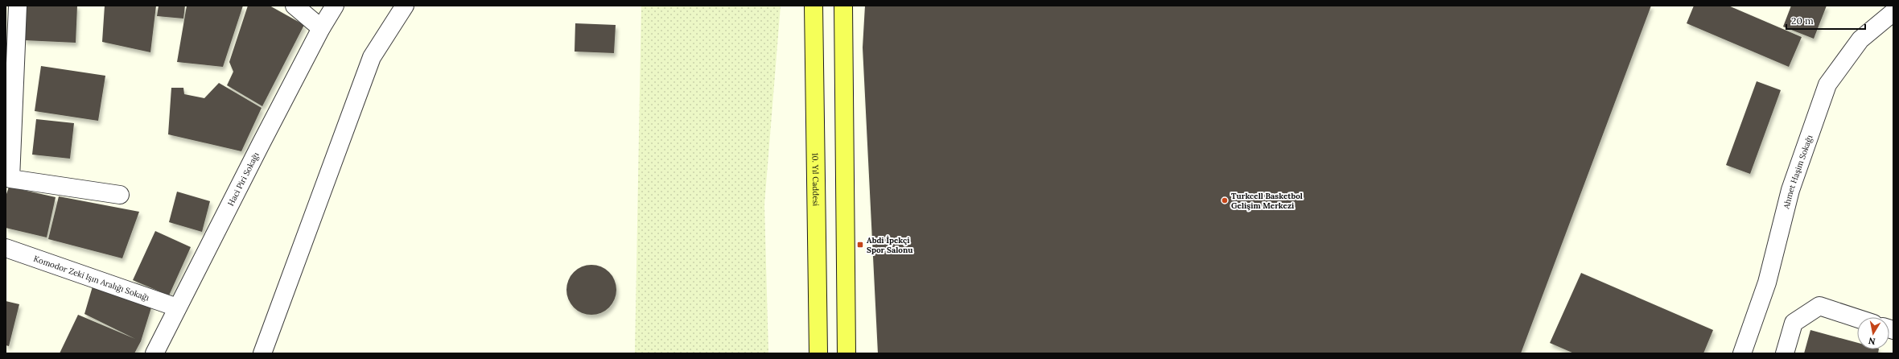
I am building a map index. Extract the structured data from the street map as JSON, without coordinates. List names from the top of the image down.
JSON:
{
  "streets": {
    "main road": ["10. Yıl Caddesi"],
    "street": ["Ahmet Haşim Sokağı", "Haci Piri Sokağı", "Komodor Zeki Işın Aralığı Sokağı"]
  },
  "crossings": [
    ["Haci Piri Sokağı", "Komodor Zeki Işın Aralığı Sokağı"]
  ],
  "places": {
    "other": ["Turkcell Basketbol Gelişim Merkezi"],
    "transit": ["Abdi İpekçi Spor Salonu"]
  },
  "scale_bar": "20 m",
  "north": "bottom"
}
